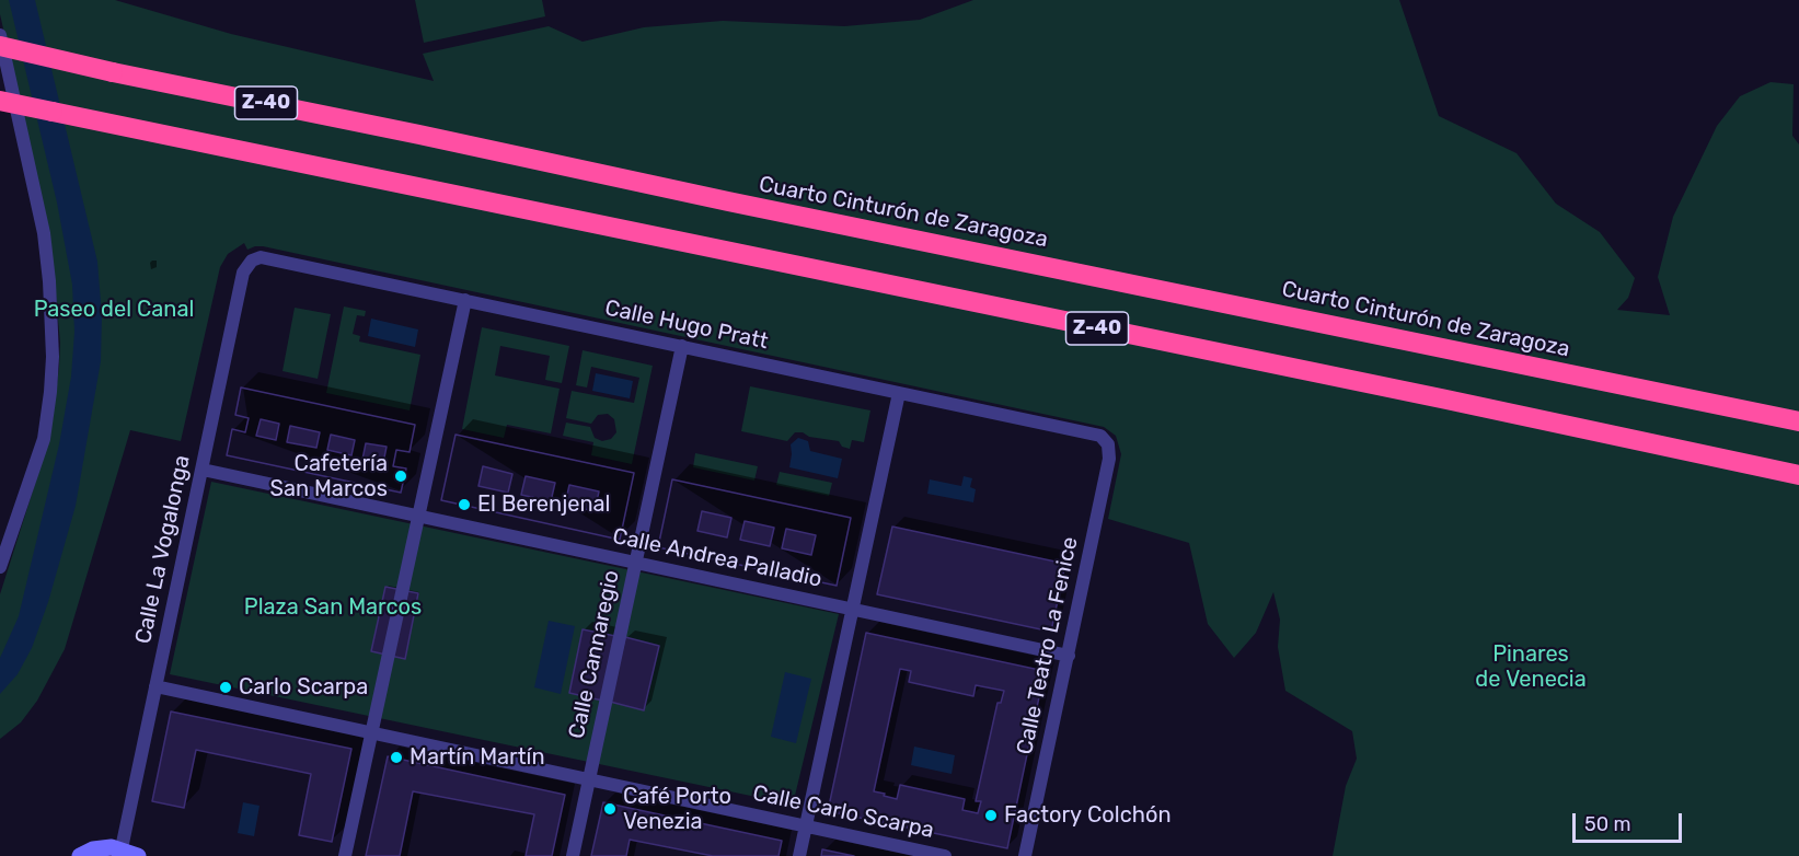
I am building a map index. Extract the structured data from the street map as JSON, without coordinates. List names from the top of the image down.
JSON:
{
  "streets": {
    "highway": ["Z-40", "Cuarto Cinturón de Zaragoza"],
    "street": [
      "Calle Hugo Pratt",
      "Calle La Vogalonga",
      "Calle Andrea Palladio",
      "Calle Teatro La Fenice",
      "Calle Cannaregio",
      "Calle Carlo Scarpa"
    ]
  },
  "crossings": [
    ["Calle Hugo Pratt", "Calle La Vogalonga"],
    ["Calle Hugo Pratt", "Calle Teatro La Fenice"],
    ["Calle Hugo Pratt", "Calle Cannaregio"],
    ["Calle La Vogalonga", "Calle Andrea Palladio"],
    ["Calle La Vogalonga", "Calle Carlo Scarpa"],
    ["Calle Andrea Palladio", "Calle Teatro La Fenice"],
    ["Calle Andrea Palladio", "Calle Cannaregio"],
    ["Calle Cannaregio", "Calle Carlo Scarpa"]
  ],
  "parks": ["Paseo del Canal", "Plaza San Marcos", "Pinares de Venecia"],
  "places": [
    "Cafetería San Marcos",
    "El Berenjenal",
    "Carlo Scarpa",
    "Martín Martín",
    "Café Porto Venezia",
    "Factory Colchón"
  ],
  "scale_bar": "50 m"
}
